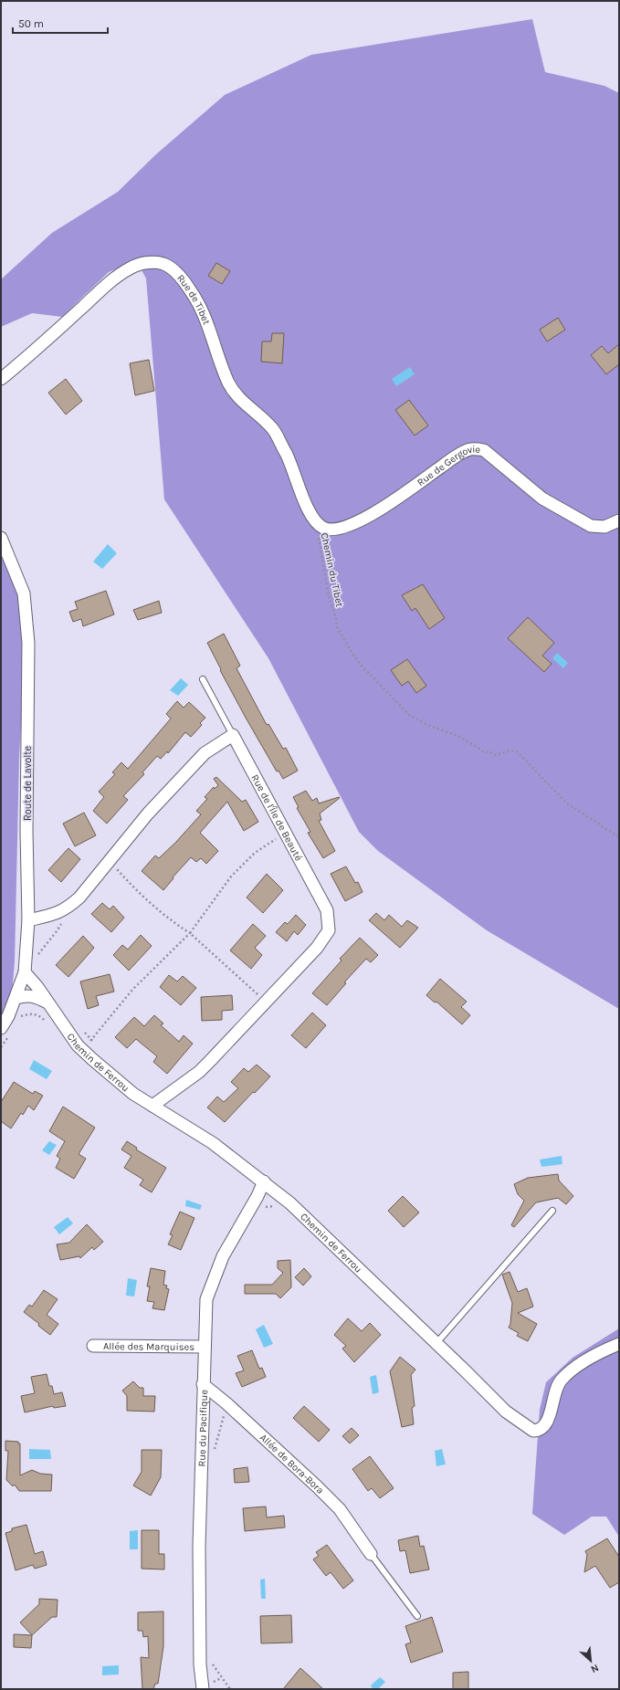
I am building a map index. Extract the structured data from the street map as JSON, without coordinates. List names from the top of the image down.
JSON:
{
  "streets": {
    "street": [
      "Rue de Tibet",
      "Rue de Gergovie",
      "Route de Lavolte",
      "Rue de l'Île de Beauté",
      "Chemin de Ferrou",
      "Allée des Marquises",
      "Rue du Pacifique",
      "Allée de Bora-Bora"
    ],
    "path": ["Chemin du Tibet"]
  },
  "crossings": [
    ["Rue de Tibet", "Rue de Gergovie"],
    ["Rue de Tibet", "Chemin du Tibet"],
    ["Rue de Gergovie", "Chemin du Tibet"],
    ["Route de Lavolte", "Chemin de Ferrou"],
    ["Rue de l'Île de Beauté", "Chemin de Ferrou"],
    ["Chemin de Ferrou", "Rue du Pacifique"],
    ["Allée des Marquises", "Rue du Pacifique"],
    ["Rue du Pacifique", "Allée de Bora-Bora"]
  ],
  "scale_bar": "50 m",
  "north": "bottom right"
}
